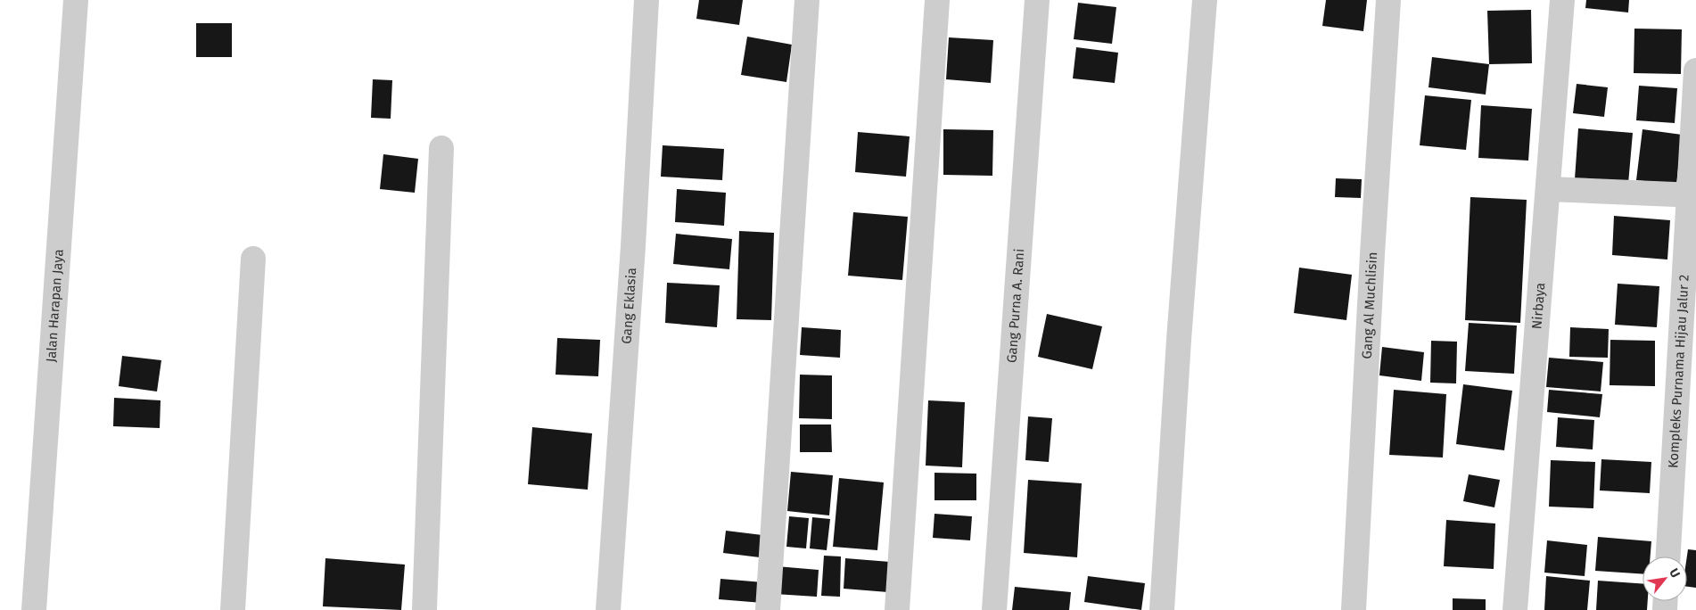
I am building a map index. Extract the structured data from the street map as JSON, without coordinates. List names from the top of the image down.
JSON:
{
  "streets": {
    "street": [
      "Jalan Harapan Jaya",
      "Gang Eklasia",
      "Gang Purna A. Rani",
      "Gang Al Muchlisin",
      "Nirbaya",
      "Kompleks Purnama Hijau Jalur 2"
    ]
  },
  "north": "top right"
}
